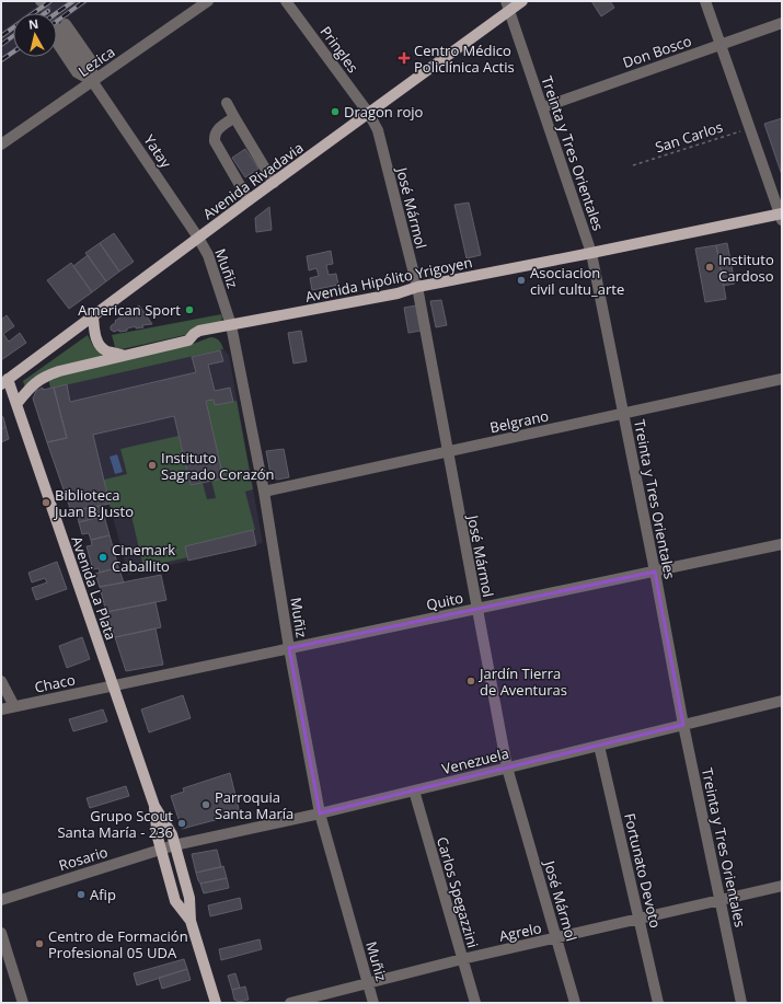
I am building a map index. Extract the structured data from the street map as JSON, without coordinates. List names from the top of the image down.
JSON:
{
  "streets": {
    "main road": ["Avenida Rivadavia", "Avenida Hipólito Yrigoyen", "Avenida La Plata"],
    "street": [
      "Pringles",
      "Don Bosco",
      "Lezica",
      "Yatay",
      "Treinta y Tres Orientales",
      "José Mármol",
      "Muñiz",
      "Belgrano",
      "Quito",
      "Chaco",
      "Venezuela",
      "Rosario",
      "Fortunato Devoto",
      "Carlos Spegazzini",
      "Agrelo"
    ],
    "path": ["San Carlos"]
  },
  "crossings": [
    ["Pringles", "Avenida Rivadavia"],
    ["Pringles", "José Mármol"],
    ["Don Bosco", "Treinta y Tres Orientales"],
    ["Lezica", "Yatay"],
    ["Yatay", "Avenida Rivadavia"],
    ["Yatay", "Muñiz"],
    ["Treinta y Tres Orientales", "Avenida Rivadavia"],
    ["Treinta y Tres Orientales", "Avenida Hipólito Yrigoyen"],
    ["Treinta y Tres Orientales", "Belgrano"],
    ["Treinta y Tres Orientales", "Quito"],
    ["Treinta y Tres Orientales", "Venezuela"],
    ["Treinta y Tres Orientales", "Agrelo"],
    ["Avenida Rivadavia", "José Mármol"],
    ["Avenida Rivadavia", "Muñiz"],
    ["Avenida Rivadavia", "Avenida La Plata"],
    ["José Mármol", "Avenida Hipólito Yrigoyen"],
    ["José Mármol", "Belgrano"],
    ["José Mármol", "Quito"],
    ["José Mármol", "Venezuela"],
    ["José Mármol", "Agrelo"],
    ["Muñiz", "Avenida Hipólito Yrigoyen"],
    ["Muñiz", "Belgrano"],
    ["Muñiz", "Quito"],
    ["Muñiz", "Venezuela"],
    ["Muñiz", "Agrelo"],
    ["Avenida Hipólito Yrigoyen", "Avenida La Plata"],
    ["Avenida La Plata", "Quito"],
    ["Avenida La Plata", "Chaco"],
    ["Avenida La Plata", "Venezuela"],
    ["Avenida La Plata", "Rosario"],
    ["Quito", "Chaco"],
    ["Venezuela", "Rosario"],
    ["Venezuela", "Fortunato Devoto"],
    ["Venezuela", "Carlos Spegazzini"],
    ["Fortunato Devoto", "Agrelo"],
    ["Carlos Spegazzini", "Agrelo"]
  ],
  "places": {
    "health": ["Centro Médico Policlínica Actis"],
    "other": [
      "Dragon rojo",
      "Instituto Cardoso",
      "Asociacion civil cultu_arte",
      "American Sport",
      "Instituto Sagrado Corazón",
      "Biblioteca Juan B.Justo",
      "Cinemark Caballito",
      "Jardín Tierra de Aventuras",
      "Parroquia Santa María",
      "Grupo Scout Santa María - 236",
      "Afip",
      "Centro de Formación Profesional 05 UDA"
    ]
  },
  "north": "top"
}
